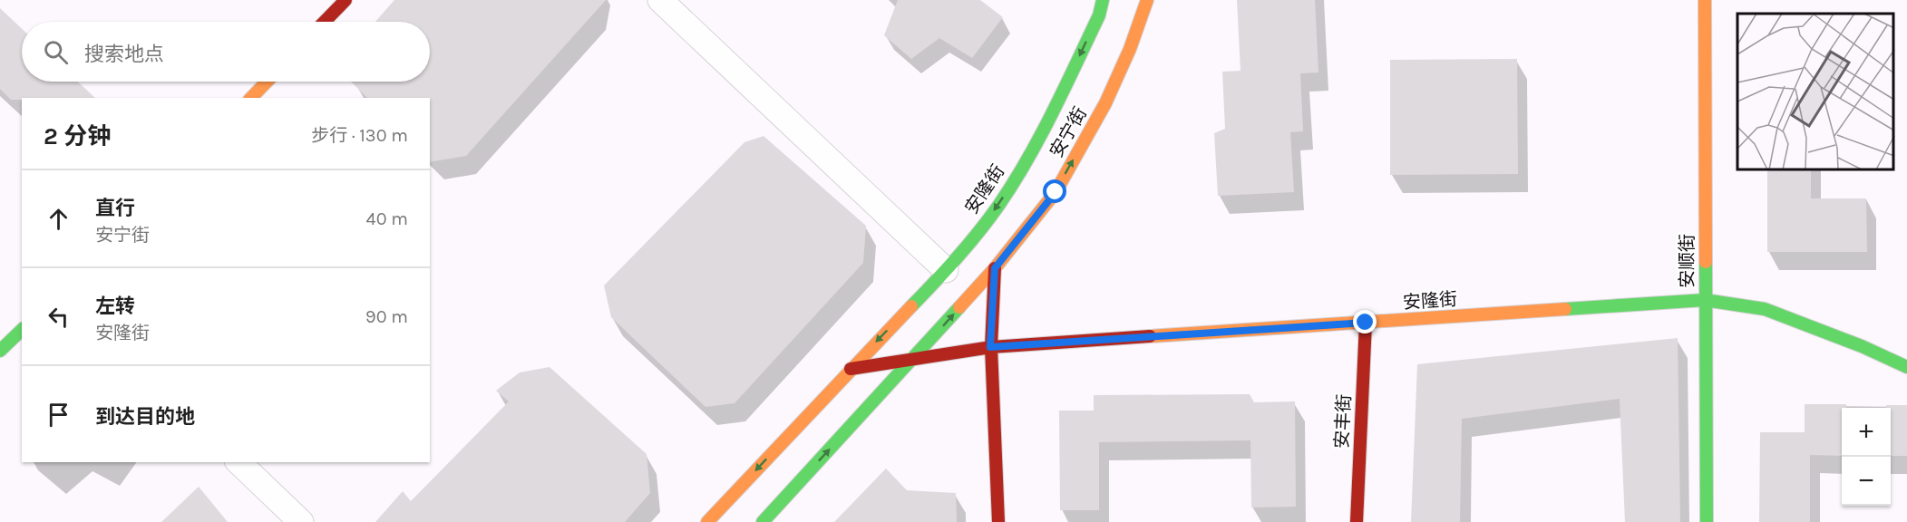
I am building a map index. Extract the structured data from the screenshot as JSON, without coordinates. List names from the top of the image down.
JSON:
{
  "streets": {
    "street": [
      "安宁街",
      "安隆街",
      "安顺街",
      "安丰街"
    ]
  },
  "crossings": [
    ["安宁街", "安隆街"],
    ["安隆街", "安顺街"],
    ["安隆街", "安丰街"]
  ],
  "one_way": ["安宁街"],
  "page": {
    "search": "搜索地点",
    "heading": ["2 分钟", "步行 · 130 m"],
    "list": [
      ["直行", "安宁街", "40 m"],
      ["左转", "安隆街", "90 m"],
      "到达目的地"
    ],
    "map_buttons": ["+", "−"]
  }
}
